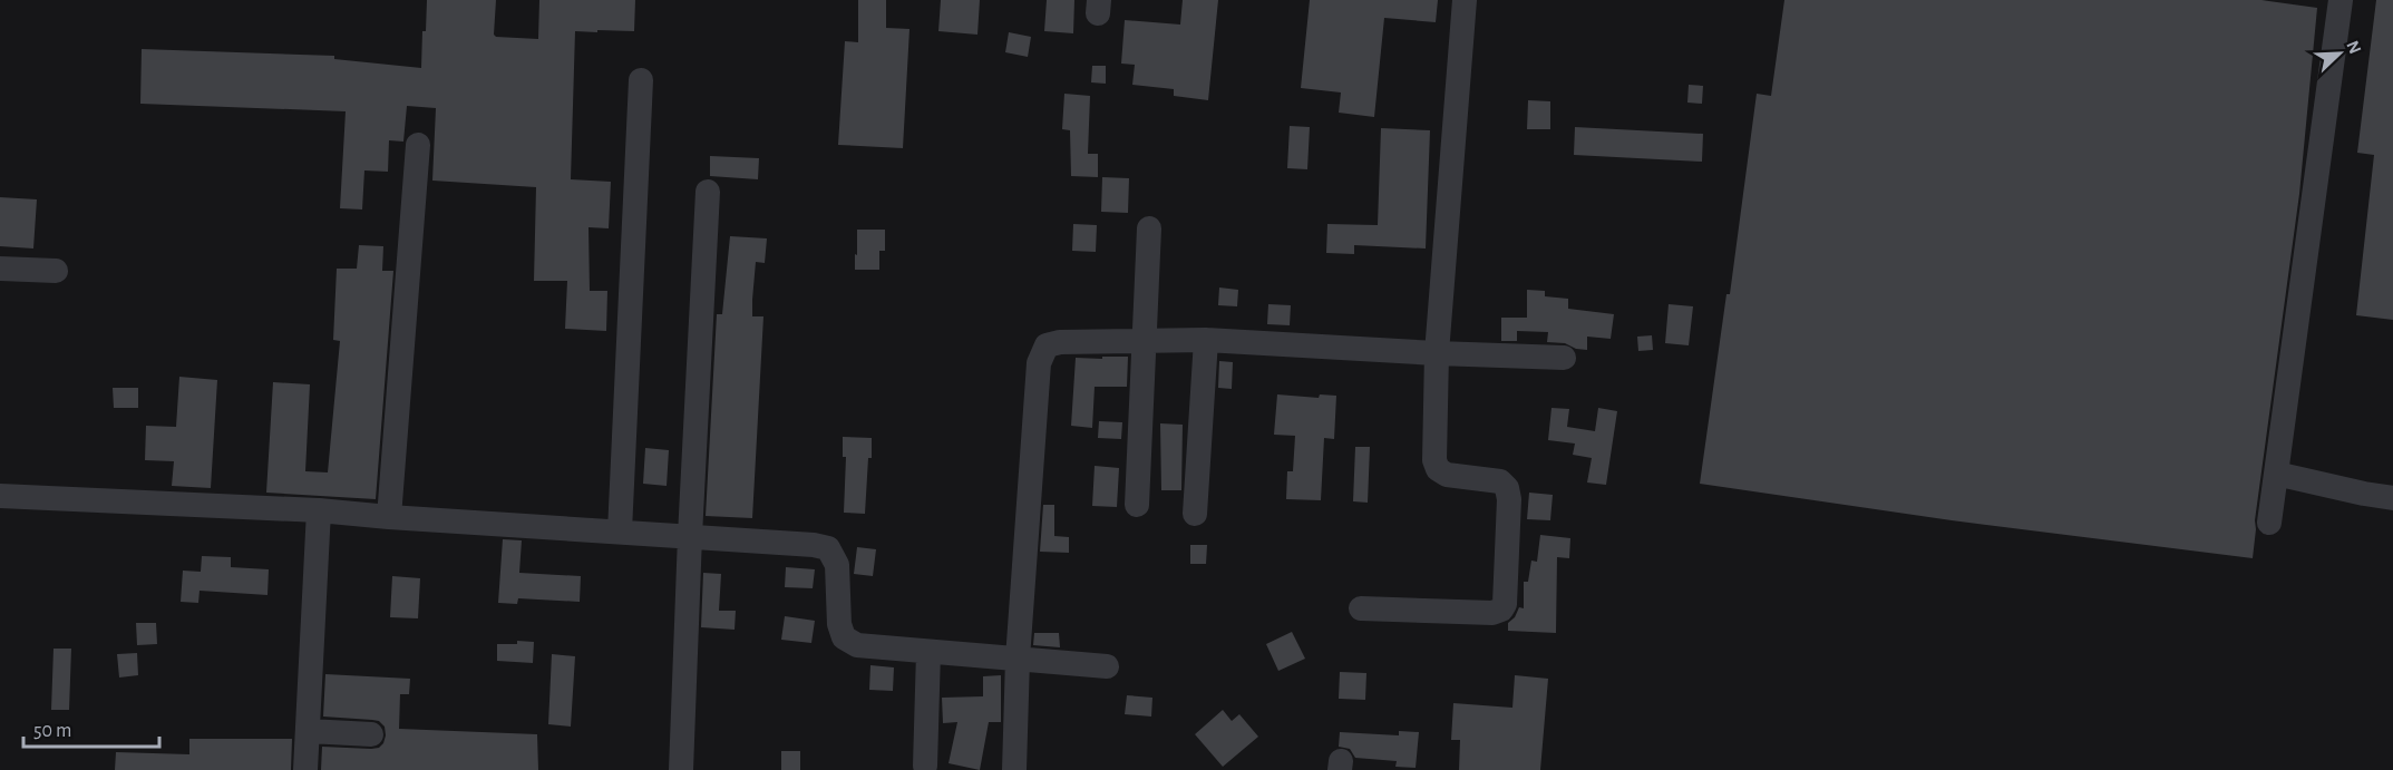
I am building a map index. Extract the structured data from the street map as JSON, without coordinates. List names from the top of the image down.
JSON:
{
  "scale_bar": "50 m",
  "north": "top right"
}
